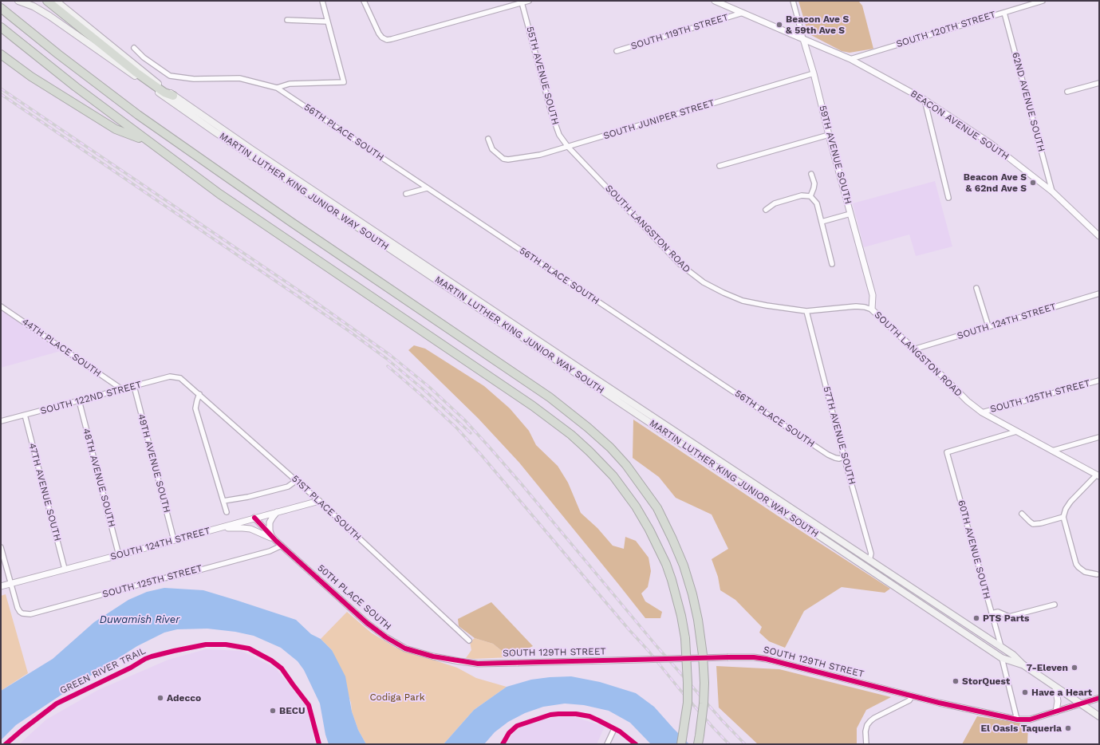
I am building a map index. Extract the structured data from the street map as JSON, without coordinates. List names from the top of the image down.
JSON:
{
  "streets": {
    "main road": ["MARTIN LUTHER KING JUNIOR WAY SOUTH"],
    "street": [
      "SOUTH 120TH STREET",
      "SOUTH 119TH STREET",
      "55TH AVENUE SOUTH",
      "62ND AVENUE SOUTH",
      "SOUTH JUNIPER STREET",
      "BEACON AVENUE SOUTH",
      "56TH PLACE SOUTH",
      "59TH AVENUE SOUTH",
      "SOUTH LANGSTON ROAD",
      "SOUTH 124TH STREET",
      "44TH PLACE SOUTH",
      "SOUTH 125TH STREET",
      "SOUTH 122ND STREET",
      "57TH AVENUE SOUTH",
      "49TH AVENUE SOUTH",
      "48TH AVENUE SOUTH",
      "47TH AVENUE SOUTH",
      "51ST PLACE SOUTH",
      "60TH AVENUE SOUTH",
      "50TH PLACE SOUTH",
      "SOUTH 129TH STREET"
    ],
    "cycle path": ["GREEN RIVER TRAIL"]
  },
  "crossings": [
    ["SOUTH 120TH STREET", "62ND AVENUE SOUTH"],
    ["SOUTH 120TH STREET", "BEACON AVENUE SOUTH"],
    ["SOUTH 119TH STREET", "BEACON AVENUE SOUTH"],
    ["55TH AVENUE SOUTH", "SOUTH JUNIPER STREET"],
    ["55TH AVENUE SOUTH", "SOUTH LANGSTON ROAD"],
    ["62ND AVENUE SOUTH", "BEACON AVENUE SOUTH"],
    ["SOUTH JUNIPER STREET", "59TH AVENUE SOUTH"],
    ["SOUTH JUNIPER STREET", "SOUTH LANGSTON ROAD"],
    ["BEACON AVENUE SOUTH", "59TH AVENUE SOUTH"],
    ["56TH PLACE SOUTH", "57TH AVENUE SOUTH"],
    ["59TH AVENUE SOUTH", "SOUTH LANGSTON ROAD"],
    ["MARTIN LUTHER KING JUNIOR WAY SOUTH", "57TH AVENUE SOUTH"],
    ["MARTIN LUTHER KING JUNIOR WAY SOUTH", "60TH AVENUE SOUTH"],
    ["MARTIN LUTHER KING JUNIOR WAY SOUTH", "SOUTH 129TH STREET"],
    ["SOUTH LANGSTON ROAD", "SOUTH 124TH STREET"],
    ["SOUTH LANGSTON ROAD", "SOUTH 125TH STREET"],
    ["SOUTH LANGSTON ROAD", "57TH AVENUE SOUTH"],
    ["SOUTH LANGSTON ROAD", "60TH AVENUE SOUTH"],
    ["SOUTH 124TH STREET", "SOUTH 125TH STREET"],
    ["SOUTH 124TH STREET", "49TH AVENUE SOUTH"],
    ["SOUTH 124TH STREET", "48TH AVENUE SOUTH"],
    ["SOUTH 124TH STREET", "47TH AVENUE SOUTH"],
    ["SOUTH 124TH STREET", "51ST PLACE SOUTH"],
    ["SOUTH 124TH STREET", "50TH PLACE SOUTH"],
    ["44TH PLACE SOUTH", "SOUTH 122ND STREET"],
    ["SOUTH 125TH STREET", "50TH PLACE SOUTH"],
    ["SOUTH 122ND STREET", "49TH AVENUE SOUTH"],
    ["SOUTH 122ND STREET", "48TH AVENUE SOUTH"],
    ["SOUTH 122ND STREET", "47TH AVENUE SOUTH"],
    ["SOUTH 122ND STREET", "51ST PLACE SOUTH"],
    ["50TH PLACE SOUTH", "SOUTH 129TH STREET"]
  ],
  "water": ["Duwamish River"],
  "parks": ["Codiga Park"],
  "places": [
    "Beacon Ave S & 59th Ave S",
    "Beacon Ave S & 62nd Ave S",
    "PTS Parts",
    "7-Eleven",
    "StorQuest",
    "Have a Heart",
    "Adecco",
    "BECU",
    "El Oasis Taqueria"
  ]
}
